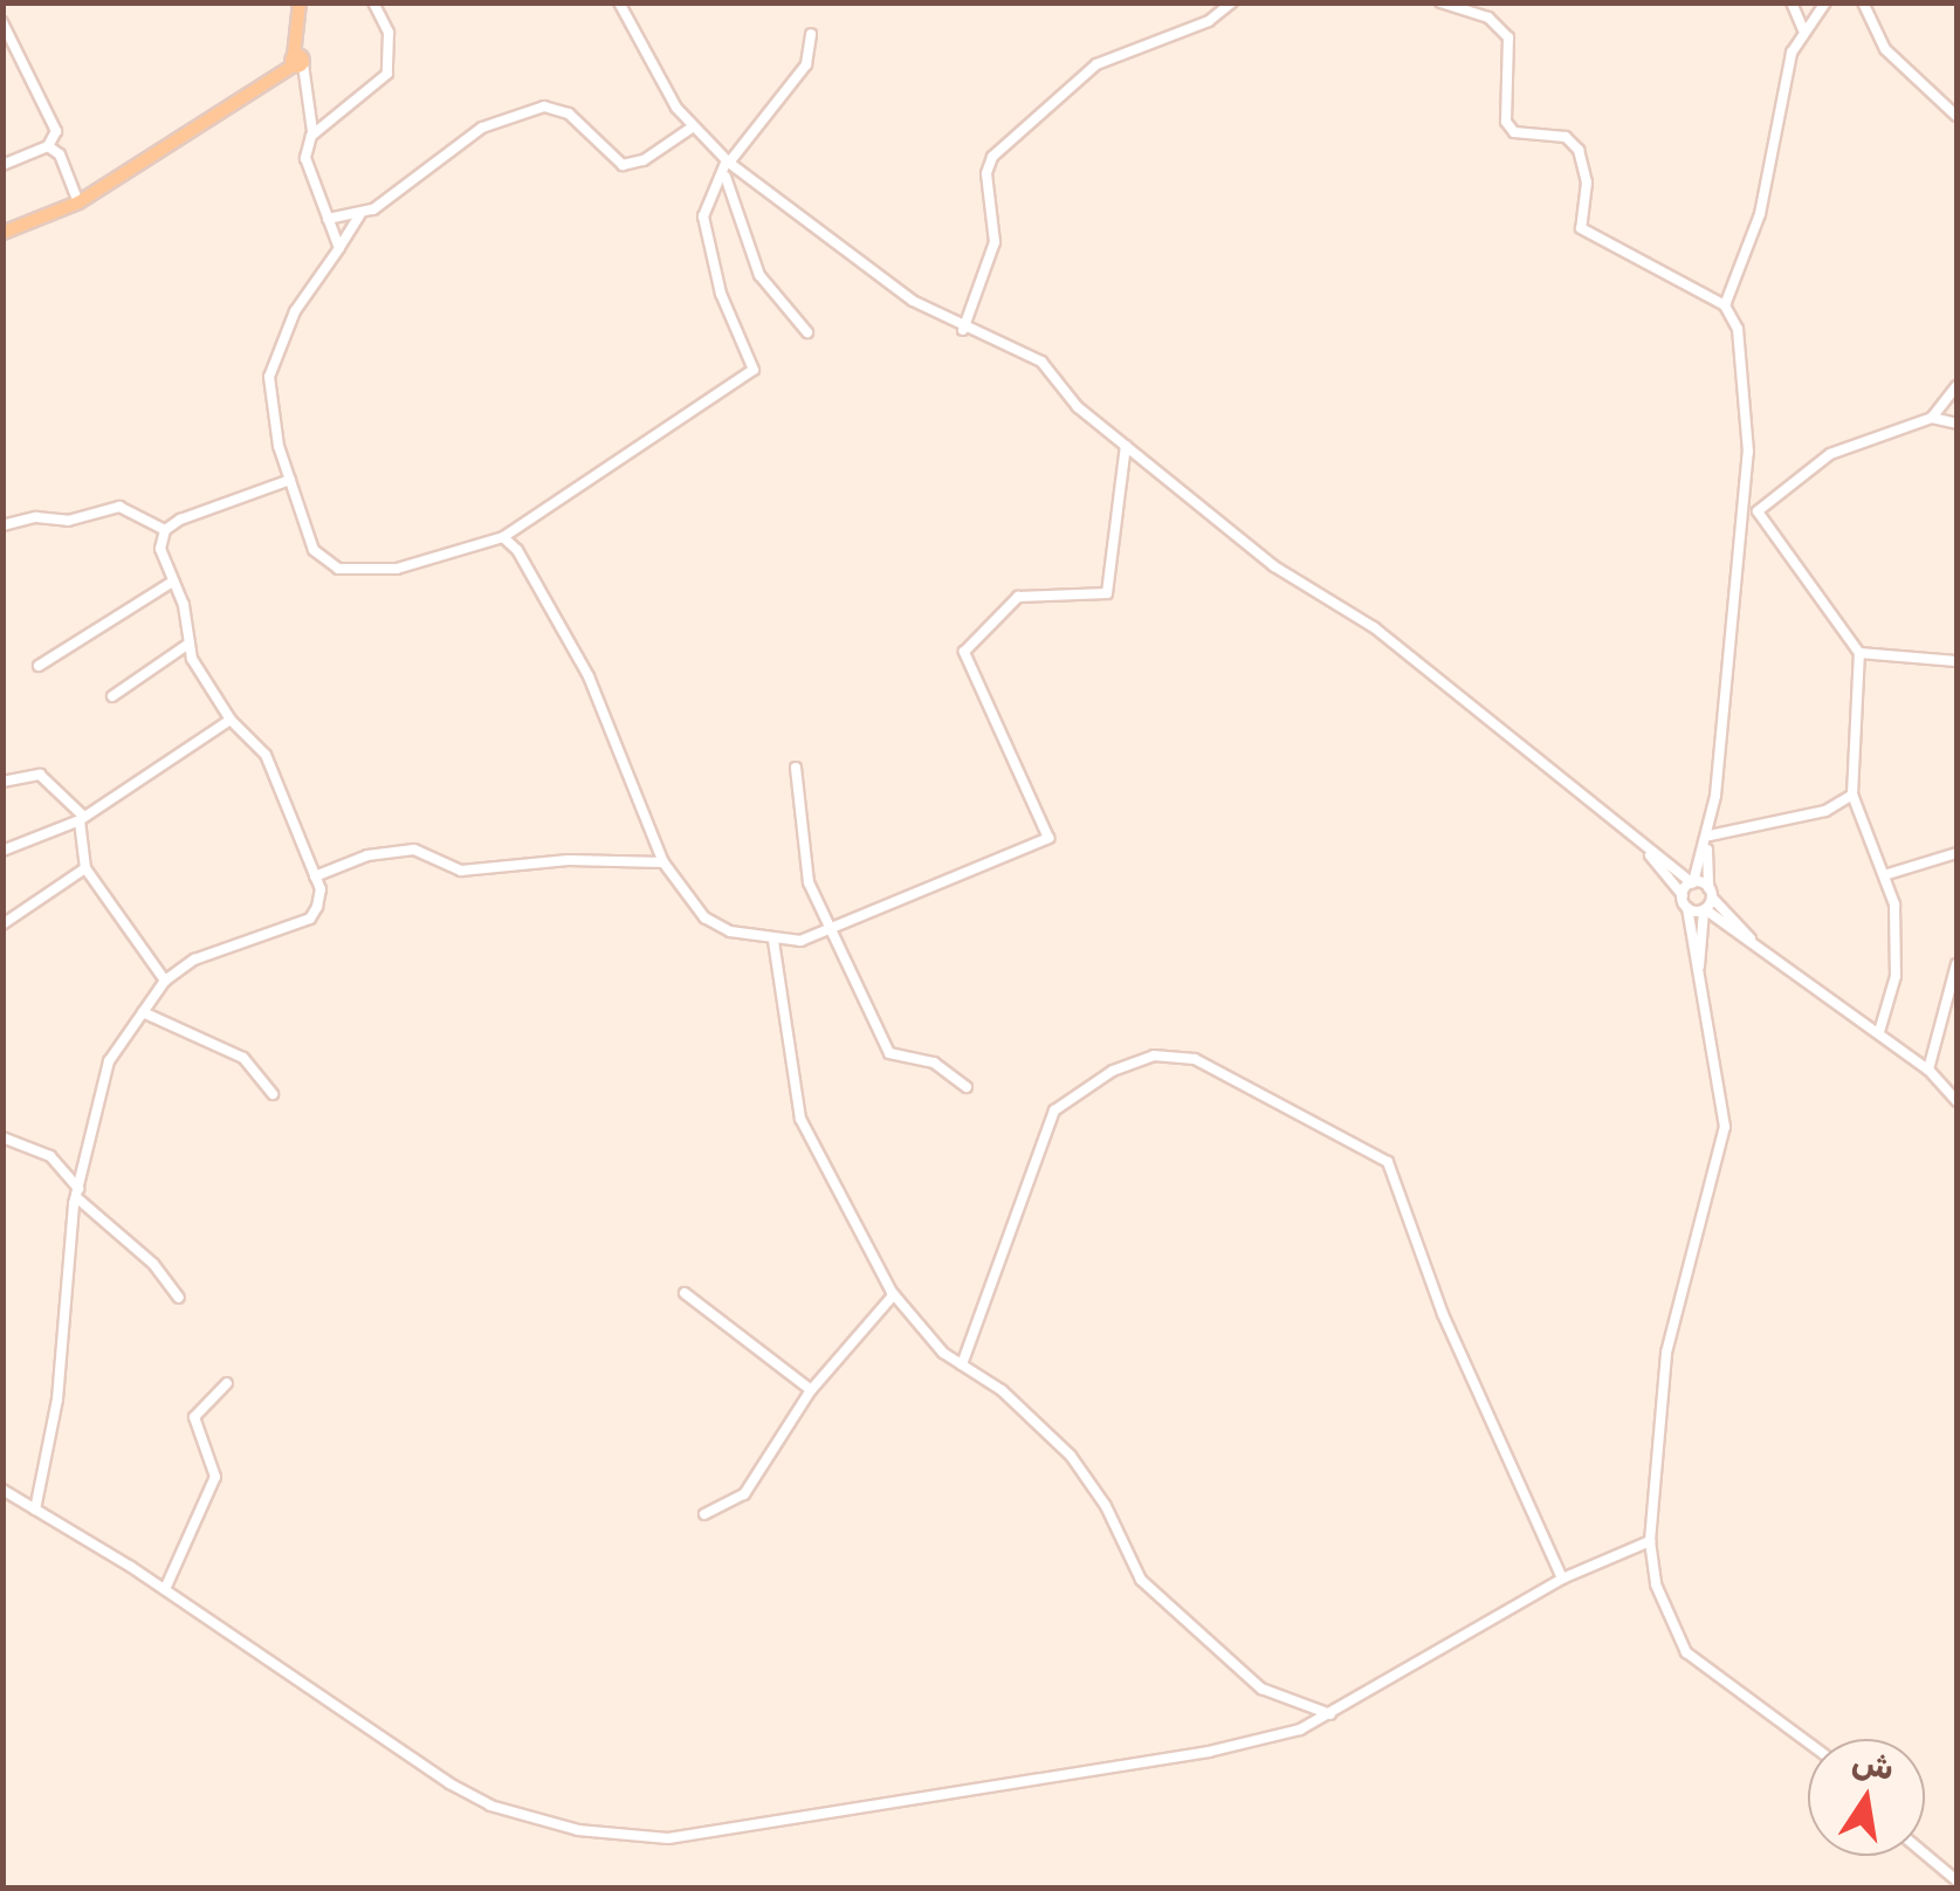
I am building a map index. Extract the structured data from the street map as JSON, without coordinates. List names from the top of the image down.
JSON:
{
  "north": "top"
}
